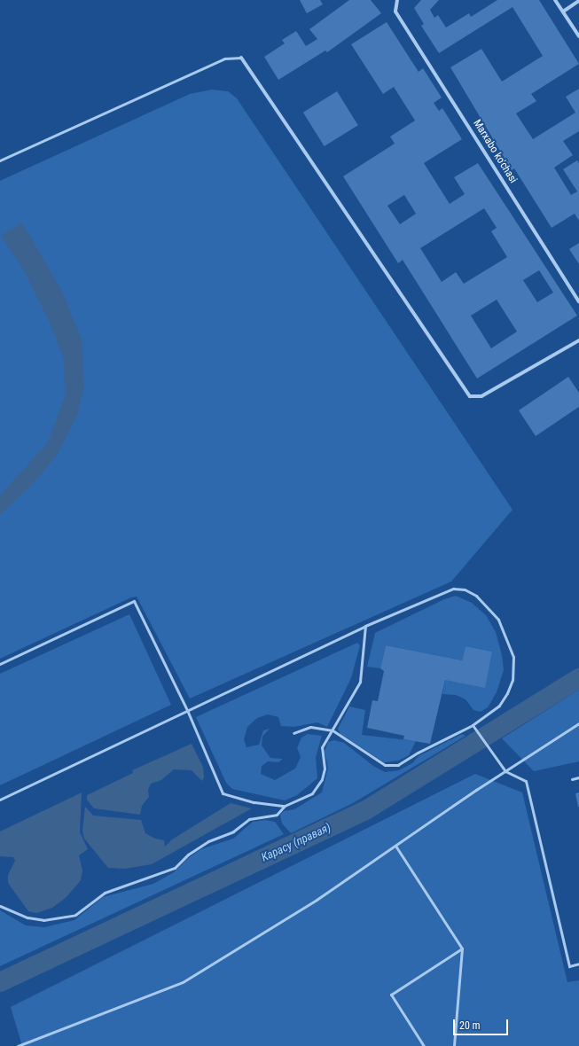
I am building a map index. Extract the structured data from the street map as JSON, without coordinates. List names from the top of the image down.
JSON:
{
  "streets": {
    "street": ["Marxabo ko'chasi"]
  },
  "water": ["Карасу (правая)"],
  "scale_bar": "20 m"
}
